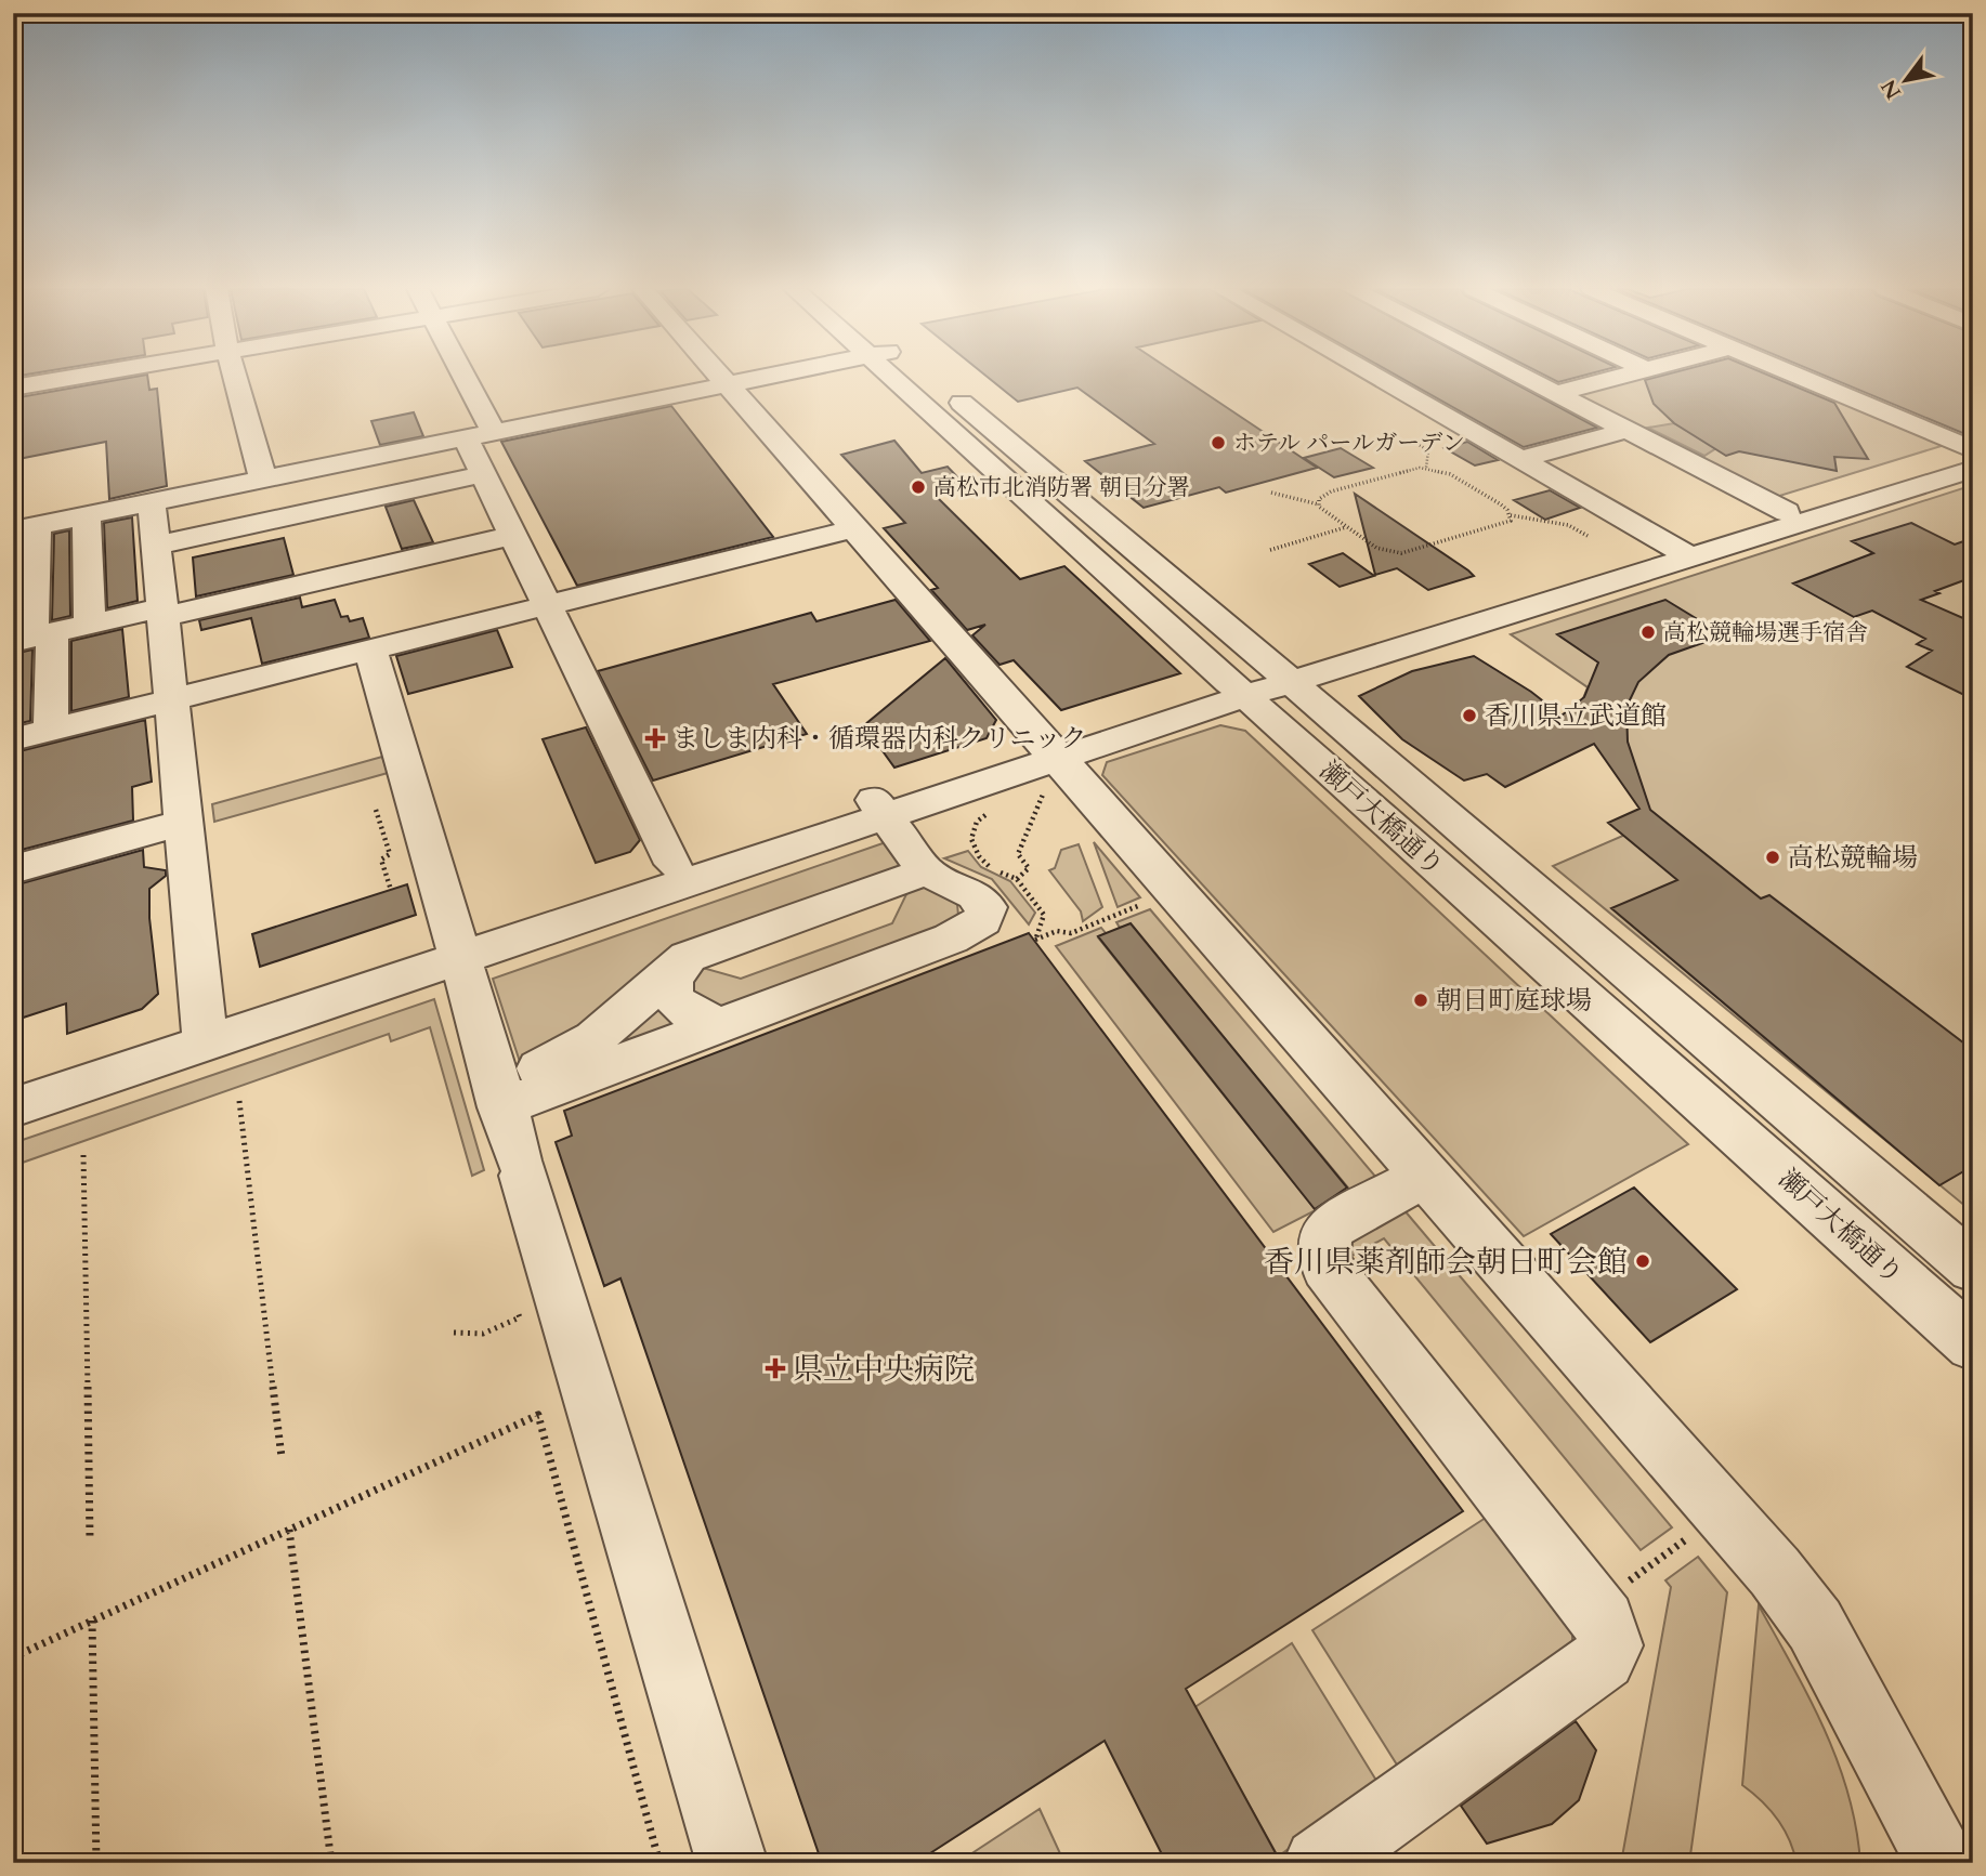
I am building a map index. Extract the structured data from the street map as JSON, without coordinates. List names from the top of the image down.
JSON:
{
  "streets": {
    "street": ["瀬戸大橋通り"]
  },
  "places": {
    "other": [
      "ホテル パールガーデン",
      "高松市北消防署 朝日分署",
      "高松競輪場選手宿舎",
      "香川県立武道館",
      "高松競輪場",
      "朝日町庭球場",
      "香川県薬剤師会朝日町会館"
    ],
    "health": ["ましま内科・循環器内科クリニック", "県立中央病院"]
  },
  "north": "bottom left"
}
